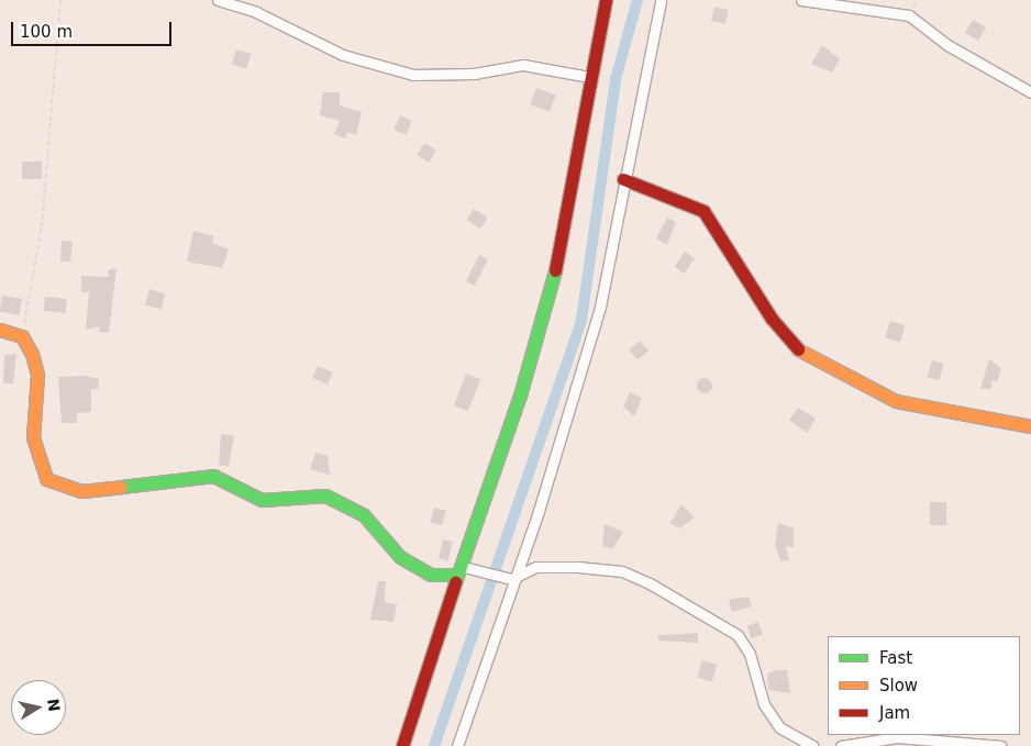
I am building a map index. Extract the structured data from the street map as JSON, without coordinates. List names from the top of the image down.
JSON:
{
  "legend": ["Fast", "Slow", "Jam"],
  "scale_bar": "100 m",
  "north": "right"
}
